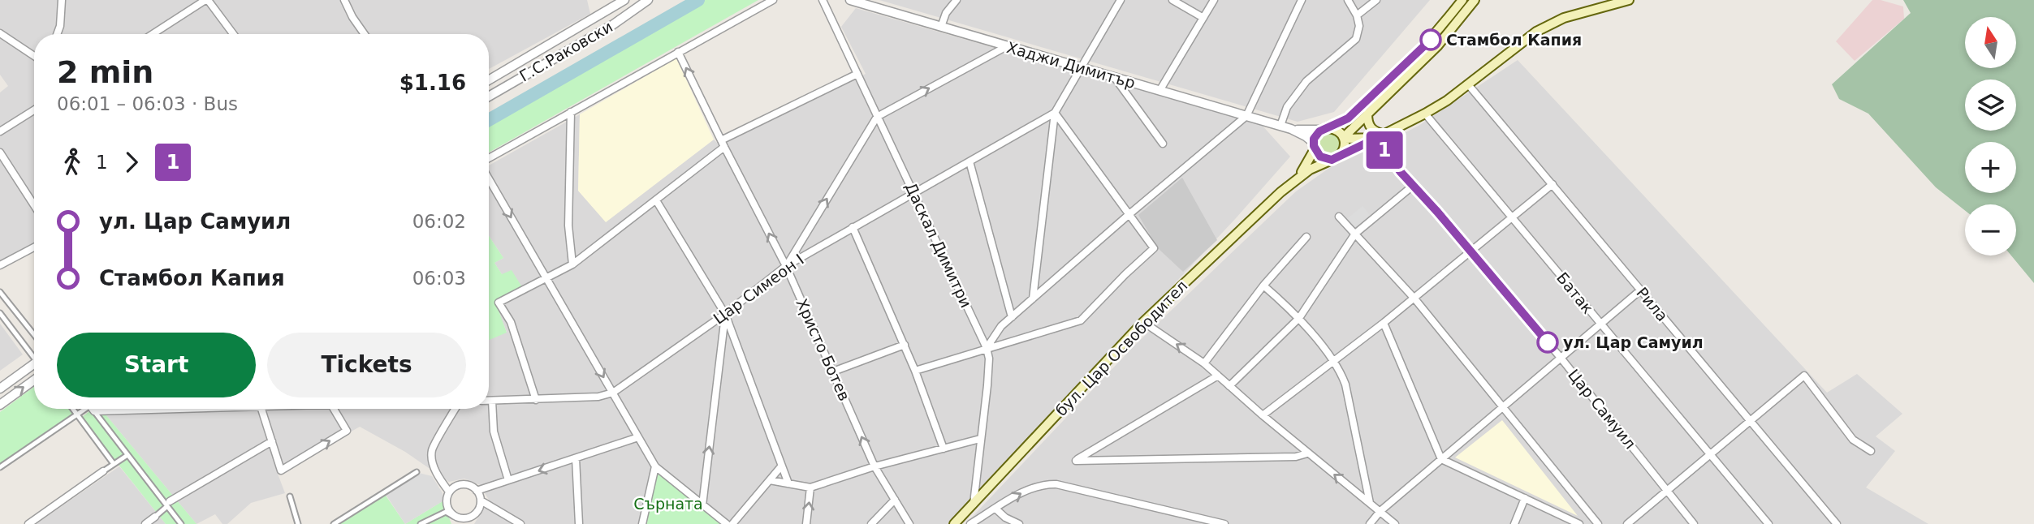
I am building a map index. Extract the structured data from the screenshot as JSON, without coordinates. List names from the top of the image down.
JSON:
{
  "streets": {
    "main road": ["бул. Цар Освободител"],
    "street": [
      "Г.С.Раковски",
      "Хаджи Димитър",
      "Даскал Димитри",
      "Цар Симеон I",
      "Батак",
      "Рила",
      "Христо Ботев",
      "Цар Самуил"
    ]
  },
  "crossings": [
    ["Даскал Димитри", "Цар Симеон I"],
    ["Даскал Димитри", "бул. Цар Освободител"],
    ["Цар Симеон I", "Христо Ботев"]
  ],
  "one_way": ["Христо Ботев"],
  "parks": ["Сърната"],
  "places": ["Стамбол Капия", "ул. Цар Самуил"],
  "lines": ["bus line 1"],
  "north": "top",
  "page": {
    "on_map": "1",
    "map_buttons": ["+", "−"],
    "heading": ["2 min", "06:01 – 06:03 · Bus", "$1.16"],
    "legs": ["1", "1"],
    "list": [
      {
        "name": "ул. Цар Самуил",
        "value": "06:02"
      },
      {
        "name": "Стамбол Капия",
        "value": "06:03"
      }
    ],
    "buttons": ["Start", "Tickets"]
  }
}
